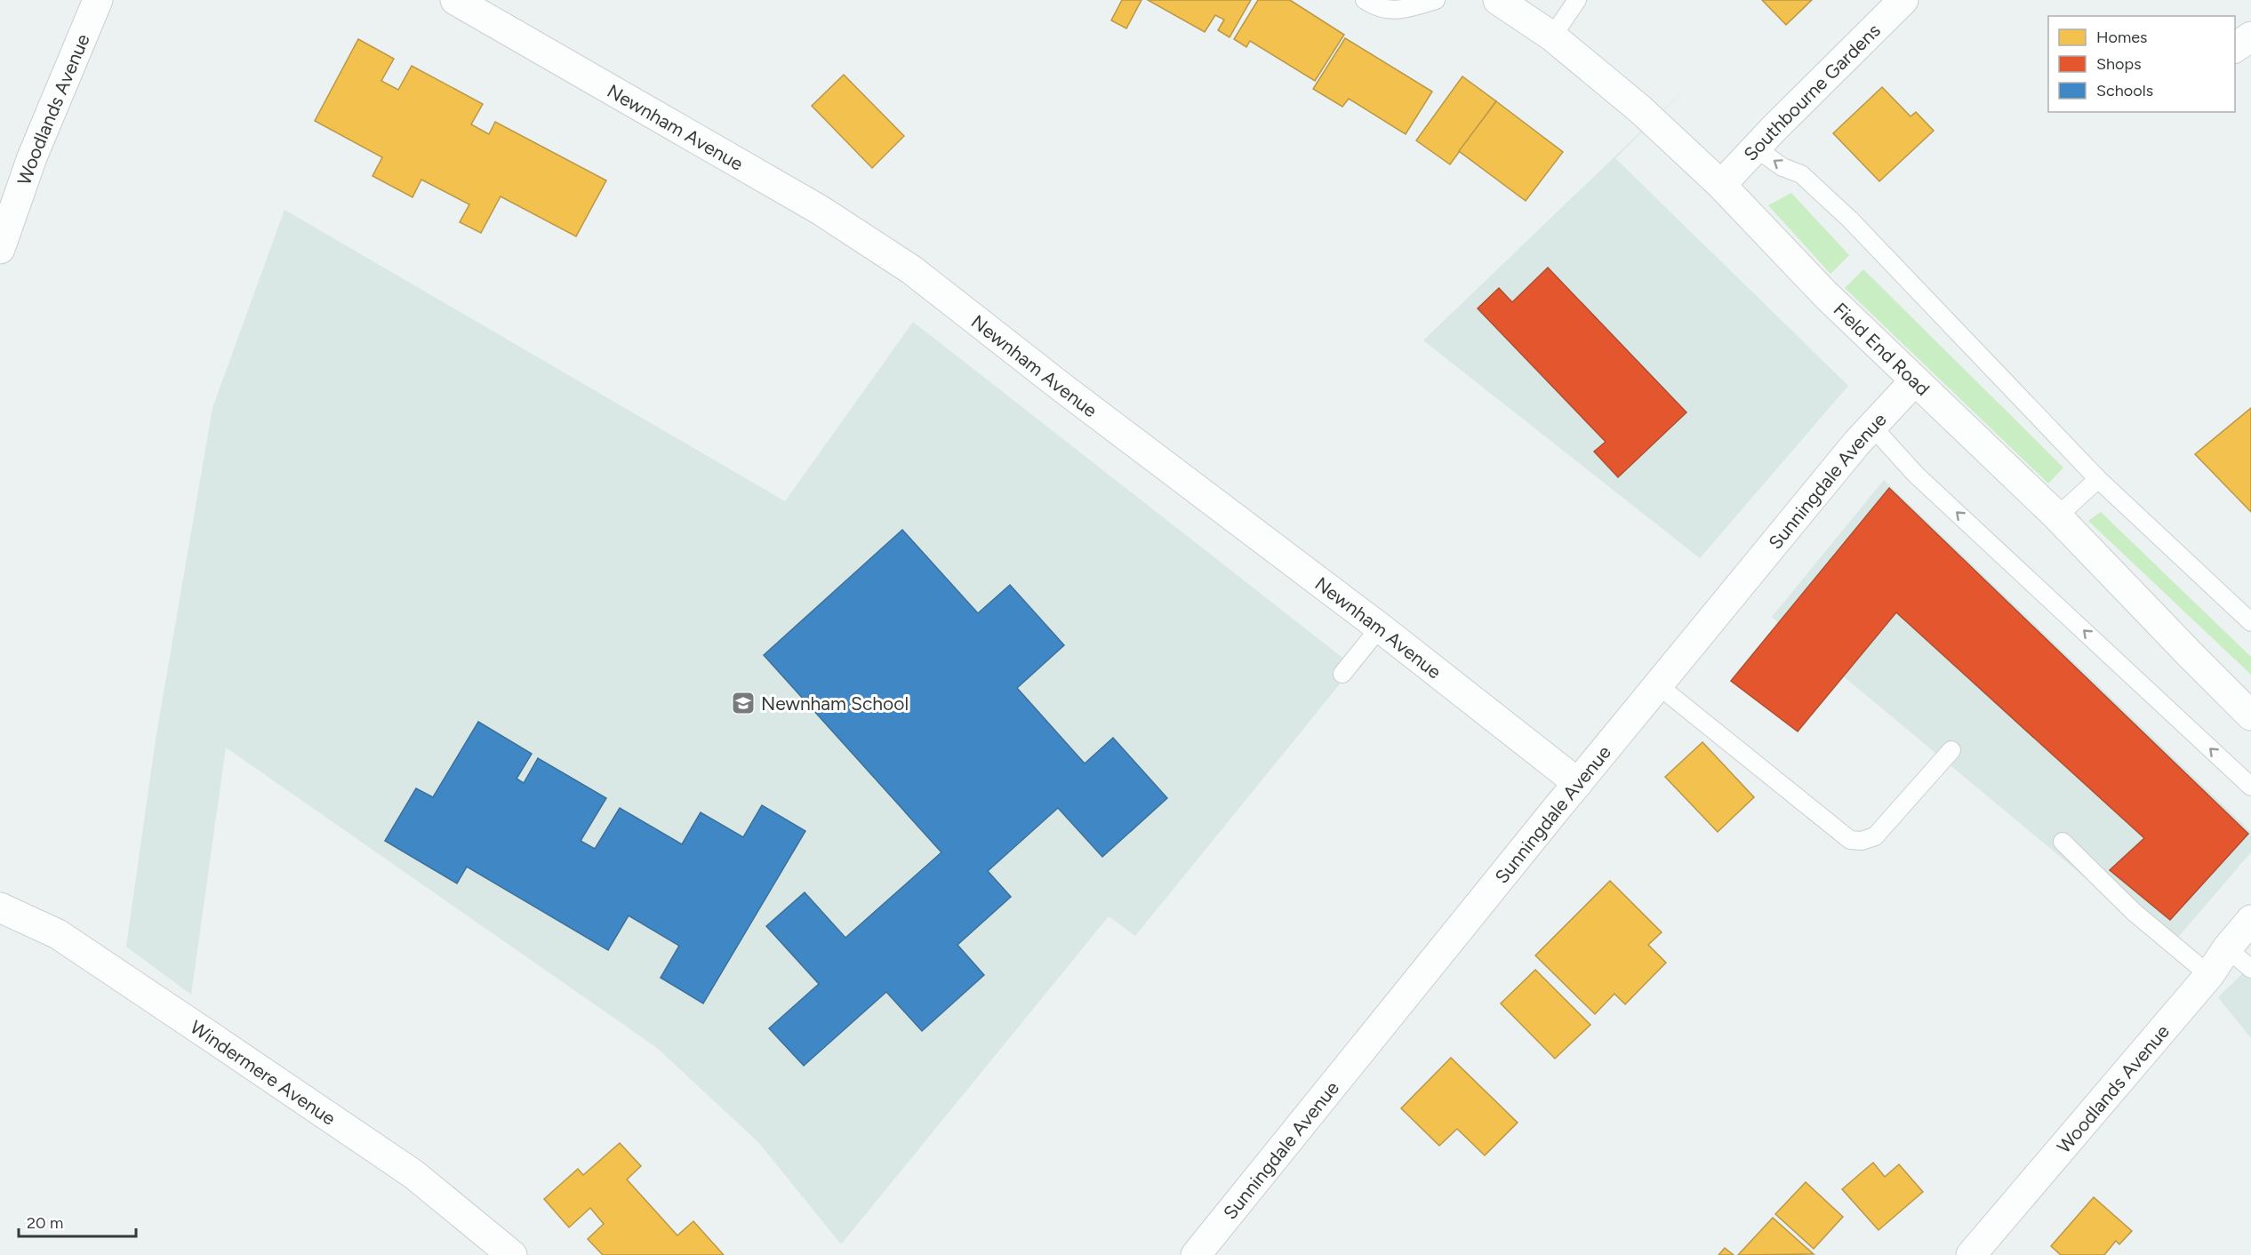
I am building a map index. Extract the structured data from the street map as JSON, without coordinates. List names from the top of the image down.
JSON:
{
  "streets": {
    "street": [
      "Southbourne Gardens",
      "Woodlands Avenue",
      "Newnham Avenue",
      "Field End Road",
      "Sunningdale Avenue",
      "Windermere Avenue"
    ]
  },
  "crossings": [
    ["Southbourne Gardens", "Field End Road"],
    ["Newnham Avenue", "Sunningdale Avenue"],
    ["Field End Road", "Sunningdale Avenue"]
  ],
  "places": {
    "school or university": ["Newnham School"]
  },
  "legend": ["Homes", "Shops", "Schools"],
  "scale_bar": "20 m"
}
